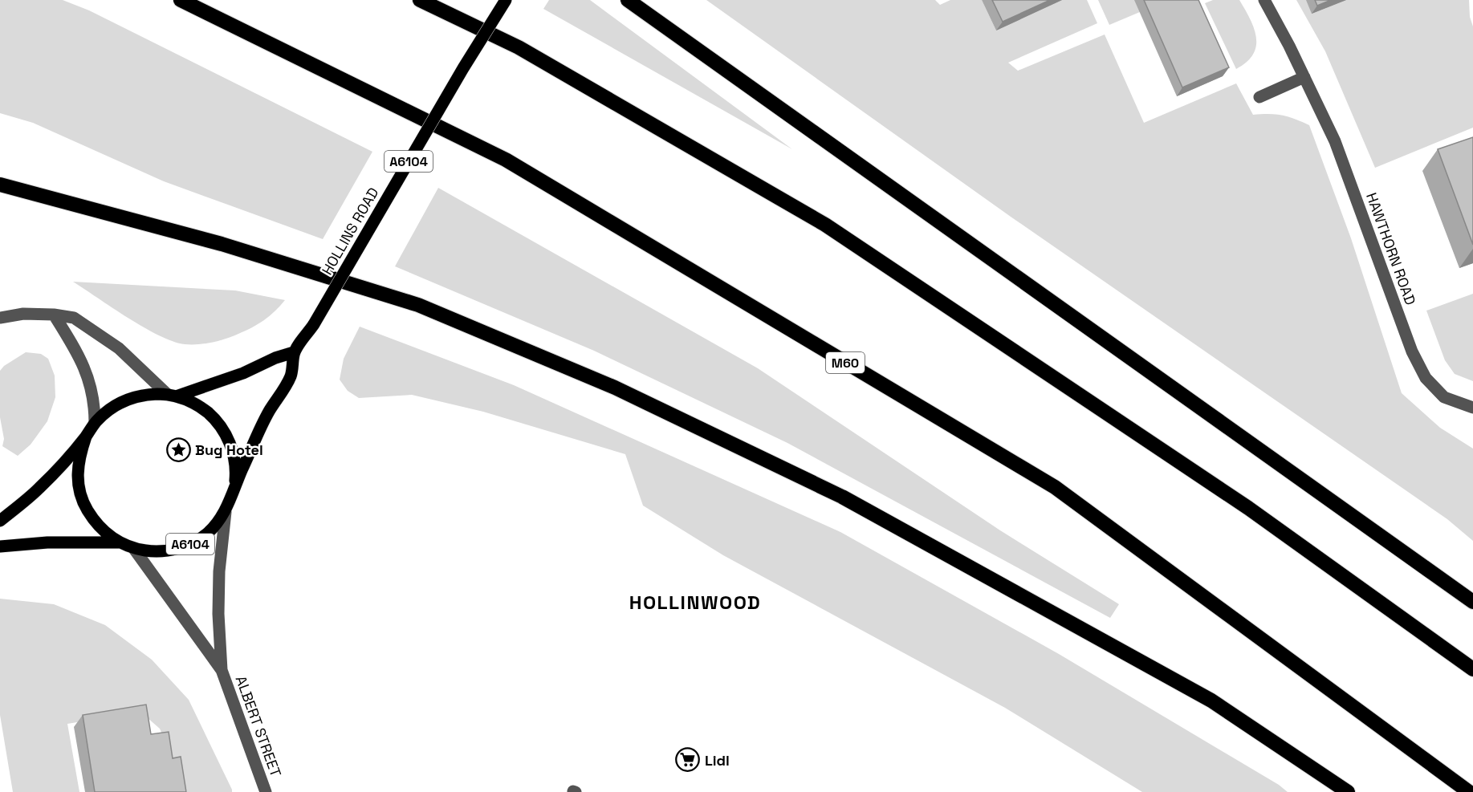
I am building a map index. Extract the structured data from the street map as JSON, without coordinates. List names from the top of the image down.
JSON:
{
  "streets": {
    "highway": ["M60"],
    "main road": ["A6104", "HOLLINS ROAD"],
    "street": ["HAWTHORN ROAD", "ALBERT STREET"]
  },
  "crossings": [
    ["HOLLINS ROAD", "ALBERT STREET"]
  ],
  "districts": ["HOLLINWOOD"],
  "places": {
    "place": ["Bug Hotel"],
    "supermarket": ["Lidl"]
  }
}
